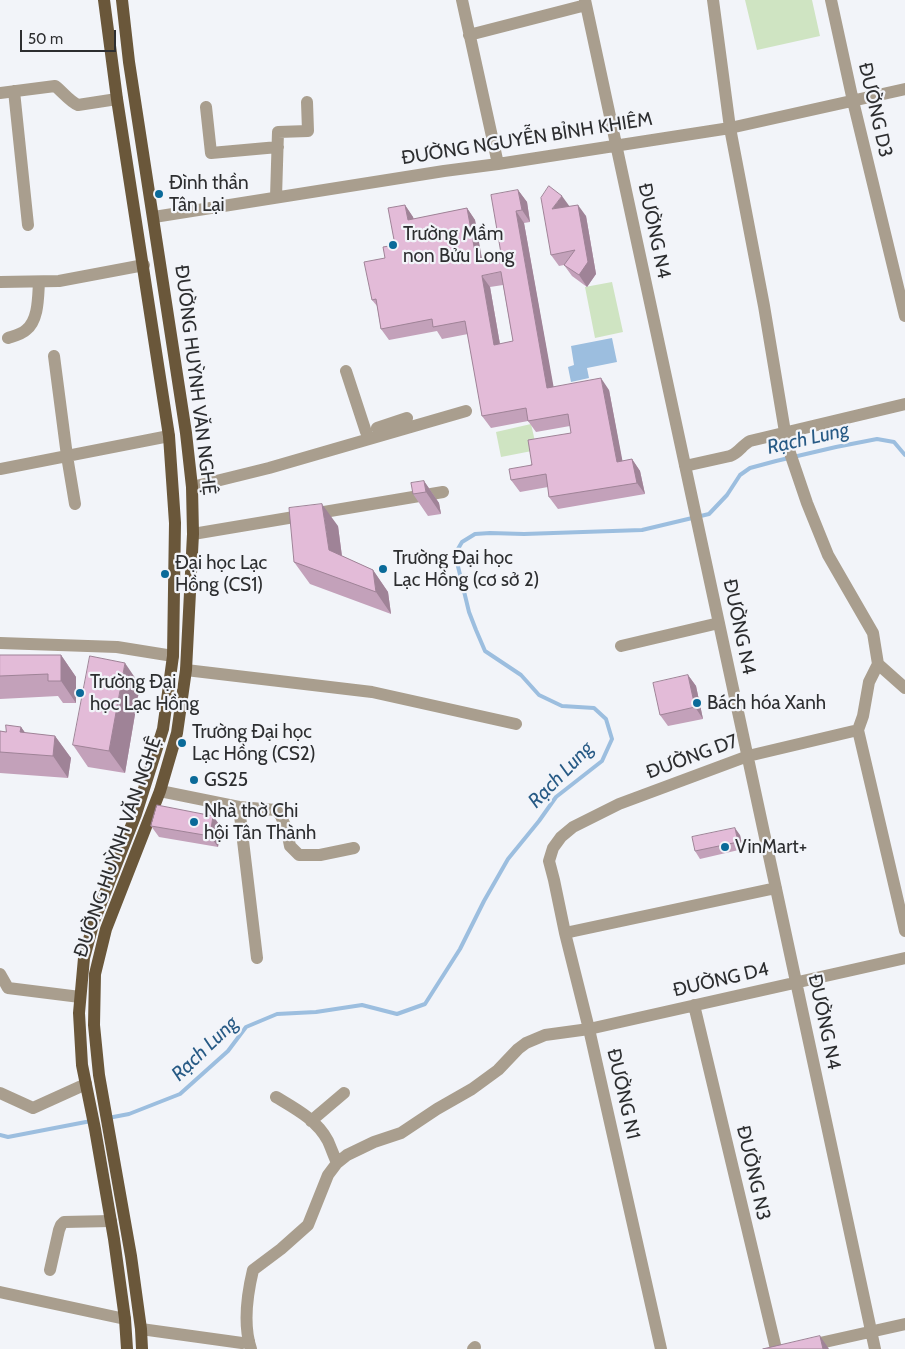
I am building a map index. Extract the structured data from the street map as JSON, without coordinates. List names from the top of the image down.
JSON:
{
  "streets": {
    "main road": ["ĐƯỜNG HUỲNH VĂN NGHỆ"],
    "street": [
      "ĐƯỜNG D3",
      "ĐƯỜNG NGUYỄN BỈNH KHIÊM",
      "ĐƯỜNG N4",
      "ĐƯỜNG D7",
      "ĐƯỜNG D4",
      "ĐƯỜNG N1",
      "ĐƯỜNG N3"
    ]
  },
  "crossings": [
    ["ĐƯỜNG D3", "ĐƯỜNG NGUYỄN BỈNH KHIÊM"],
    ["ĐƯỜNG NGUYỄN BỈNH KHIÊM", "ĐƯỜNG N4"],
    ["ĐƯỜNG NGUYỄN BỈNH KHIÊM", "ĐƯỜNG HUỲNH VĂN NGHỆ"],
    ["ĐƯỜNG N4", "ĐƯỜNG D7"],
    ["ĐƯỜNG N4", "ĐƯỜNG D4"],
    ["ĐƯỜNG D7", "ĐƯỜNG N1"],
    ["ĐƯỜNG D4", "ĐƯỜNG N1"],
    ["ĐƯỜNG D4", "ĐƯỜNG N3"]
  ],
  "water": ["Rạch Lung"],
  "places": [
    "Đình thần Tân Lại",
    "Trường Mầm non Bửu Long",
    "Trường Đại học Lạc Hồng (cơ sở 2)",
    "Đại học Lạc Hồng (CS1)",
    "Trường Đại học Lạc Hồng",
    "Bách hóa Xanh",
    "Trường Đại học Lạc Hồng (CS2)",
    "GS25",
    "Nhà thờ Chi hội Tân Thành",
    "VinMart+"
  ],
  "scale_bar": "50 m"
}
